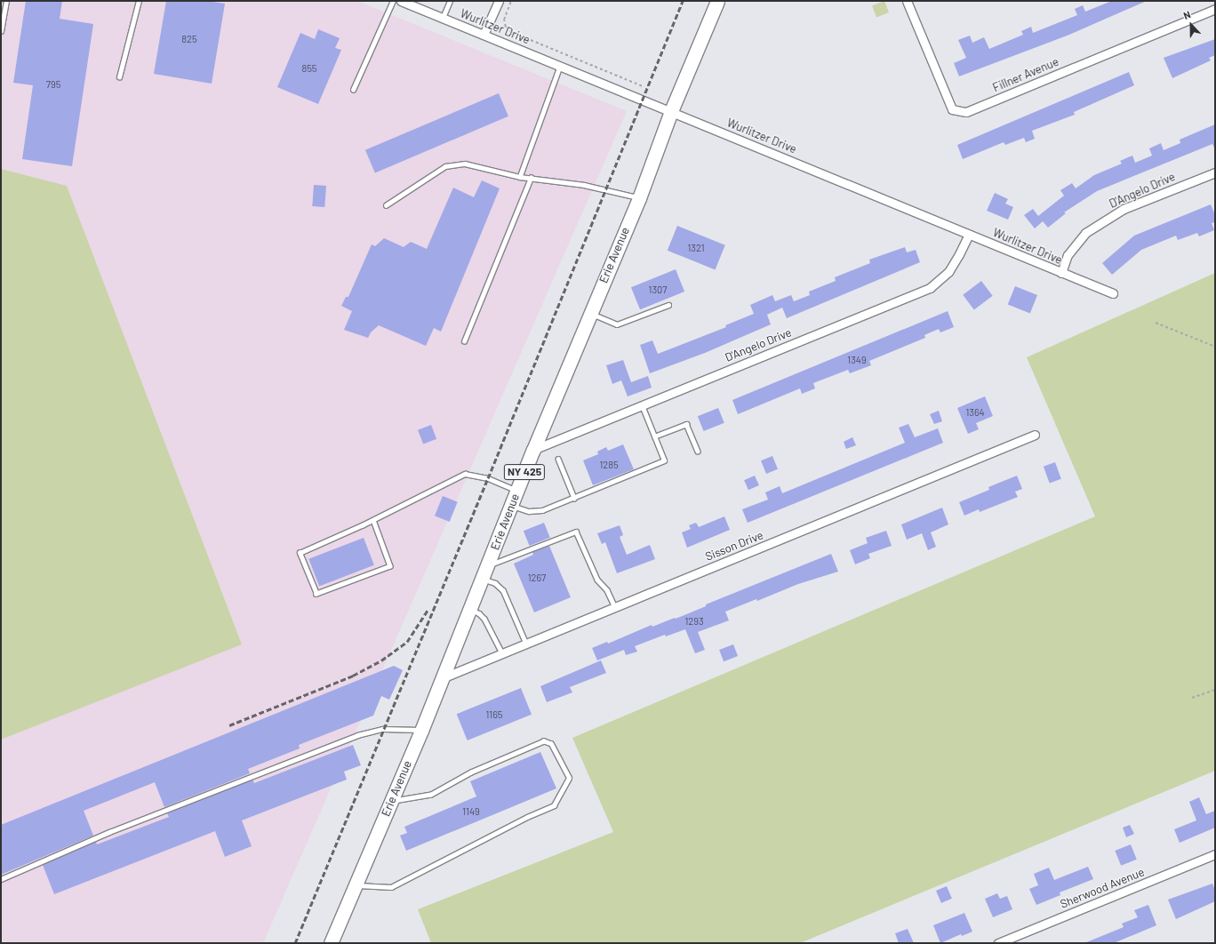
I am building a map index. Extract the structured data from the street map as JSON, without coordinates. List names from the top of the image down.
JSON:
{
  "streets": {
    "main road": ["Erie Avenue", "NY 425"],
    "street": [
      "Wurlitzer Drive",
      "Fillner Avenue",
      "D'Angelo Drive",
      "Sisson Drive",
      "Sherwood Avenue"
    ]
  },
  "crossings": [
    ["Wurlitzer Drive", "D'Angelo Drive"],
    ["Wurlitzer Drive", "Erie Avenue"],
    ["D'Angelo Drive", "Erie Avenue"],
    ["Erie Avenue", "Sisson Drive"]
  ],
  "house_numbers": [
    "825",
    "855",
    "795",
    "1321",
    "1307",
    "1349",
    "1364",
    "1285",
    "1267",
    "1293",
    "1165",
    "1149"
  ],
  "north": "top"
}
